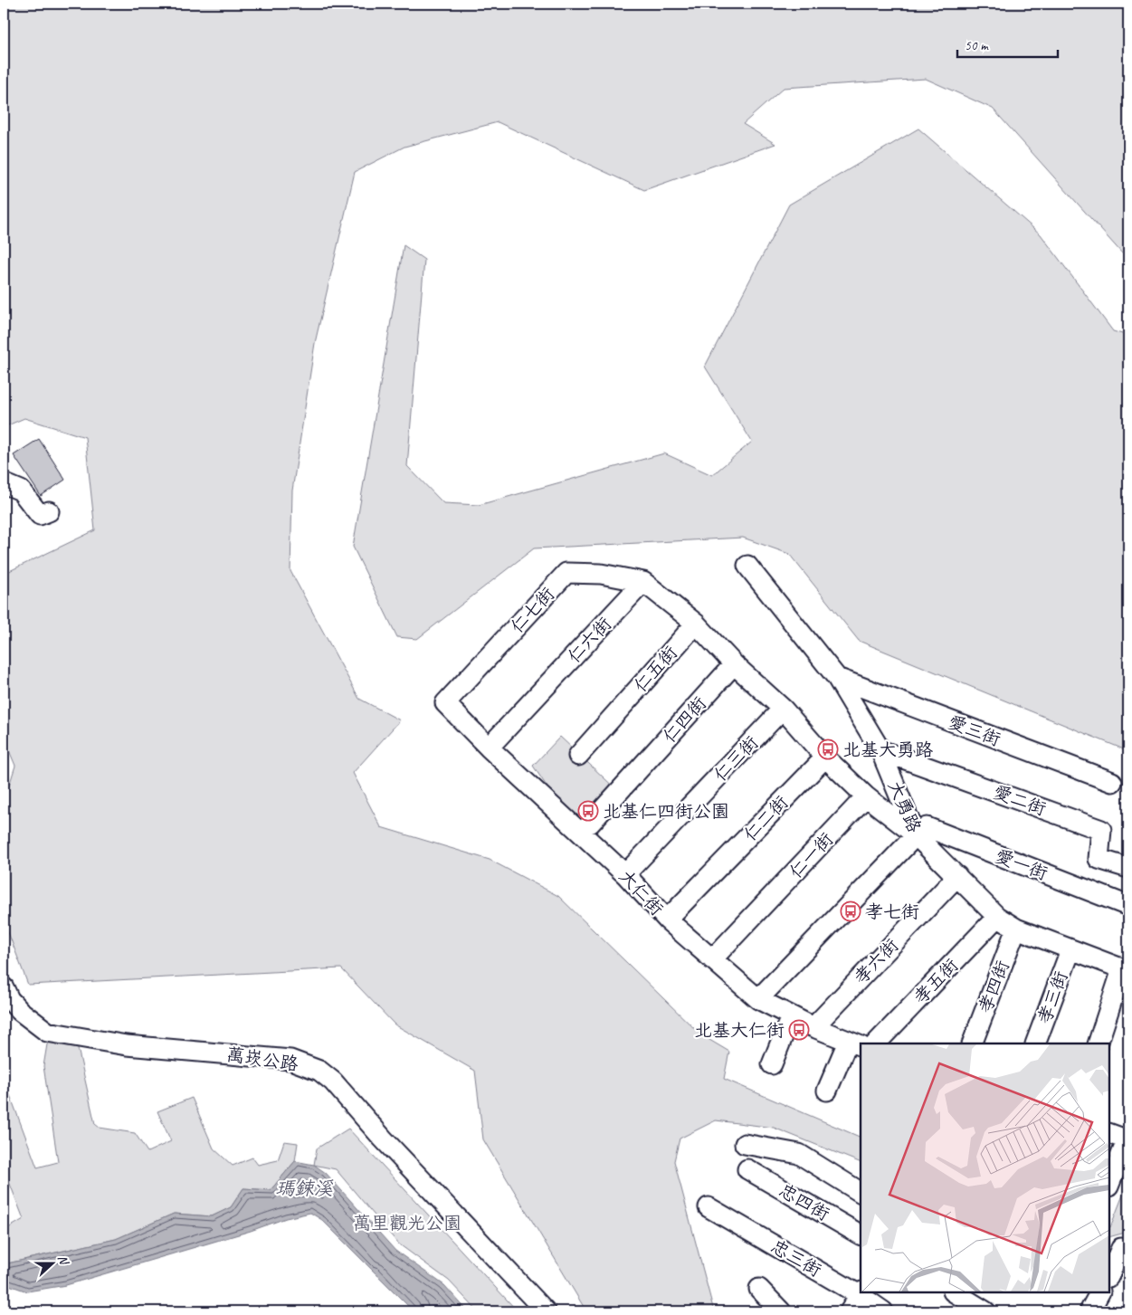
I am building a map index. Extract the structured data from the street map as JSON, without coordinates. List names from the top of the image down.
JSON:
{
  "streets": {
    "street": [
      "仁七街",
      "仁六街",
      "仁五街",
      "仁四街",
      "愛三街",
      "仁三街",
      "愛二街",
      "大勇路",
      "仁二街",
      "仁一街",
      "愛一街",
      "大仁街",
      "孝六街",
      "孝五街",
      "孝四街",
      "孝三街",
      "萬崁公路",
      "忠四街",
      "忠三街"
    ]
  },
  "crossings": [
    ["仁七街", "仁六街"],
    ["仁七街", "大仁街"],
    ["仁六街", "大仁街"],
    ["愛三街", "大勇路"],
    ["仁三街", "大仁街"],
    ["愛二街", "大勇路"],
    ["大勇路", "愛一街"],
    ["大勇路", "孝六街"],
    ["大勇路", "孝五街"],
    ["大勇路", "孝四街"],
    ["大勇路", "孝三街"],
    ["仁二街", "大仁街"],
    ["仁一街", "大仁街"],
    ["大仁街", "孝六街"]
  ],
  "water": ["瑪鋉溪"],
  "parks": ["萬里觀光公園"],
  "places": {
    "bus stop": [
      "北基大勇路",
      "北基仁四街公園",
      "孝七街",
      "北基大仁街"
    ]
  },
  "scale_bar": "50 m",
  "north": "right"
}
